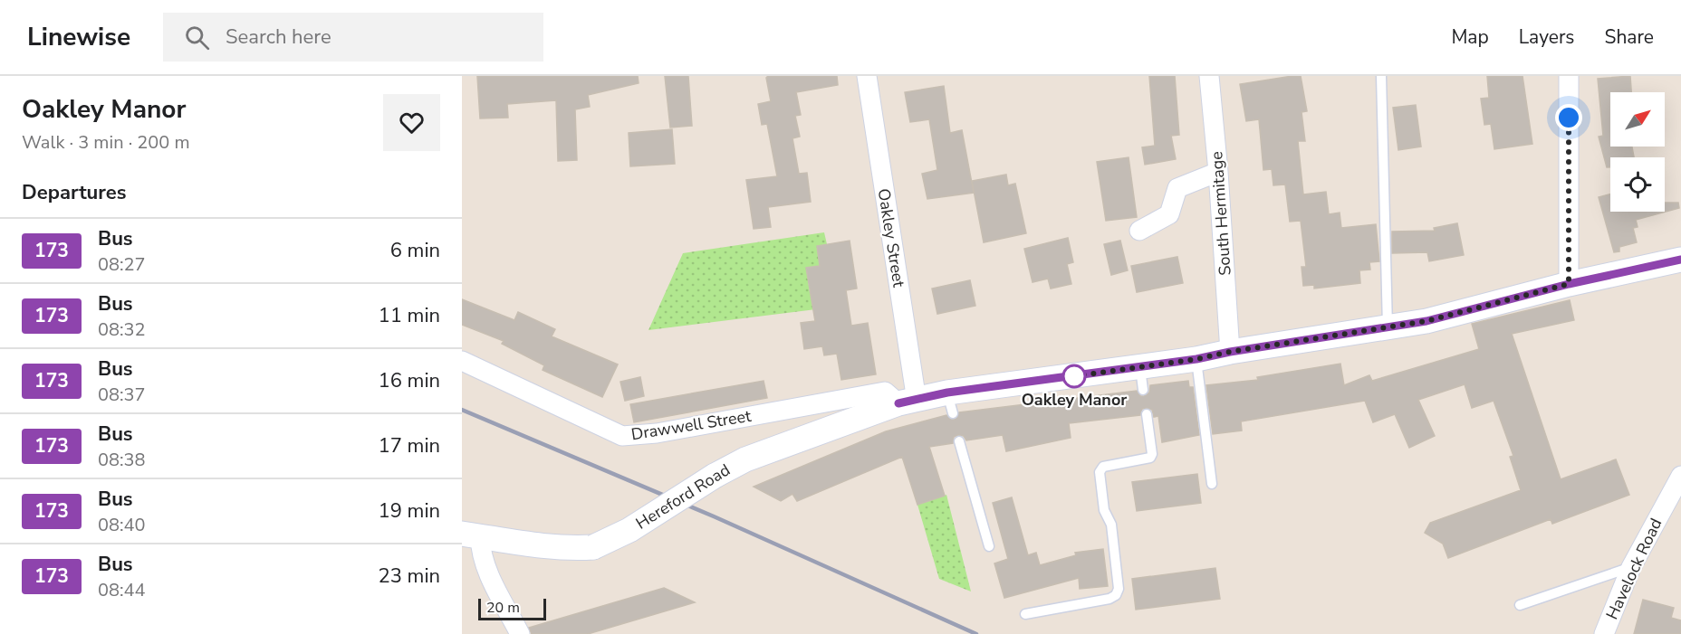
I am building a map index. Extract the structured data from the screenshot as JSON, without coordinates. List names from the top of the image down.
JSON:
{
  "streets": {
    "street": [
      "South Hermitage",
      "Oakley Street",
      "Drawwell Street",
      "Hereford Road",
      "Havelock Road"
    ]
  },
  "crossings": [
    ["South Hermitage", "Hereford Road"],
    ["Oakley Street", "Drawwell Street"],
    ["Oakley Street", "Hereford Road"],
    ["Drawwell Street", "Hereford Road"]
  ],
  "places": ["Oakley Manor"],
  "lines": ["bus line 173"],
  "scale_bar": "20 m",
  "north": "top right",
  "page": {
    "header": "Linewise",
    "search": "Search here",
    "nav": ["Map", "Layers", "Share"],
    "heading": [
      ["Oakley Manor", "Walk · 3 min · 200 m"],
      "Departures"
    ],
    "list": [
      {
        "mark": "173",
        "name": "Bus",
        "note": "08:27",
        "value": "6 min"
      },
      {
        "mark": "173",
        "name": "Bus",
        "note": "08:32",
        "value": "11 min"
      },
      {
        "mark": "173",
        "name": "Bus",
        "note": "08:37",
        "value": "16 min"
      },
      {
        "mark": "173",
        "name": "Bus",
        "note": "08:38",
        "value": "17 min"
      },
      {
        "mark": "173",
        "name": "Bus",
        "note": "08:40",
        "value": "19 min"
      },
      {
        "mark": "173",
        "name": "Bus",
        "note": "08:44",
        "value": "23 min"
      }
    ],
    "scale": "20 m"
  }
}
